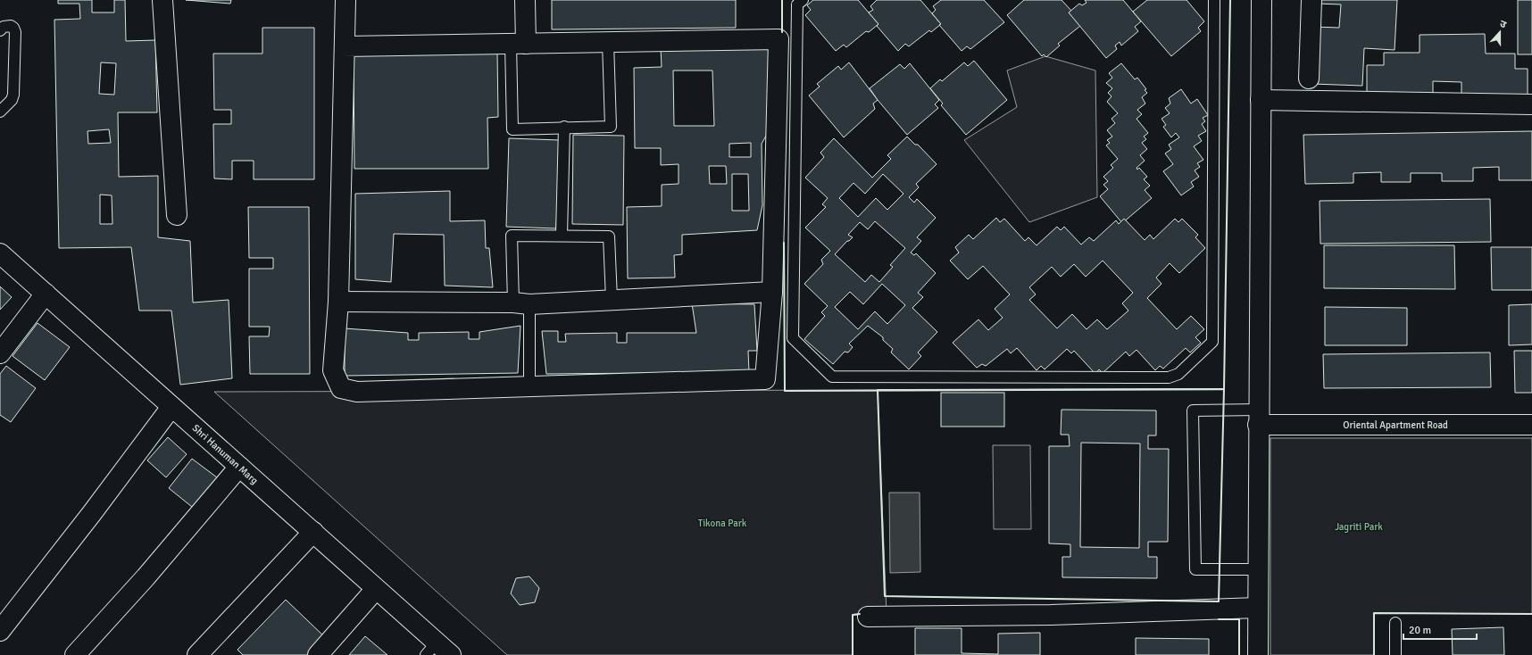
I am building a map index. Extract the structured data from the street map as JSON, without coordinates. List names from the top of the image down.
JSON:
{
  "streets": {
    "street": ["Oriental Apartment Road", "Shri Hanuman Marg"]
  },
  "parks": ["Tikona Park", "Jagriti Park"],
  "scale_bar": "20 m",
  "north": "top"
}
